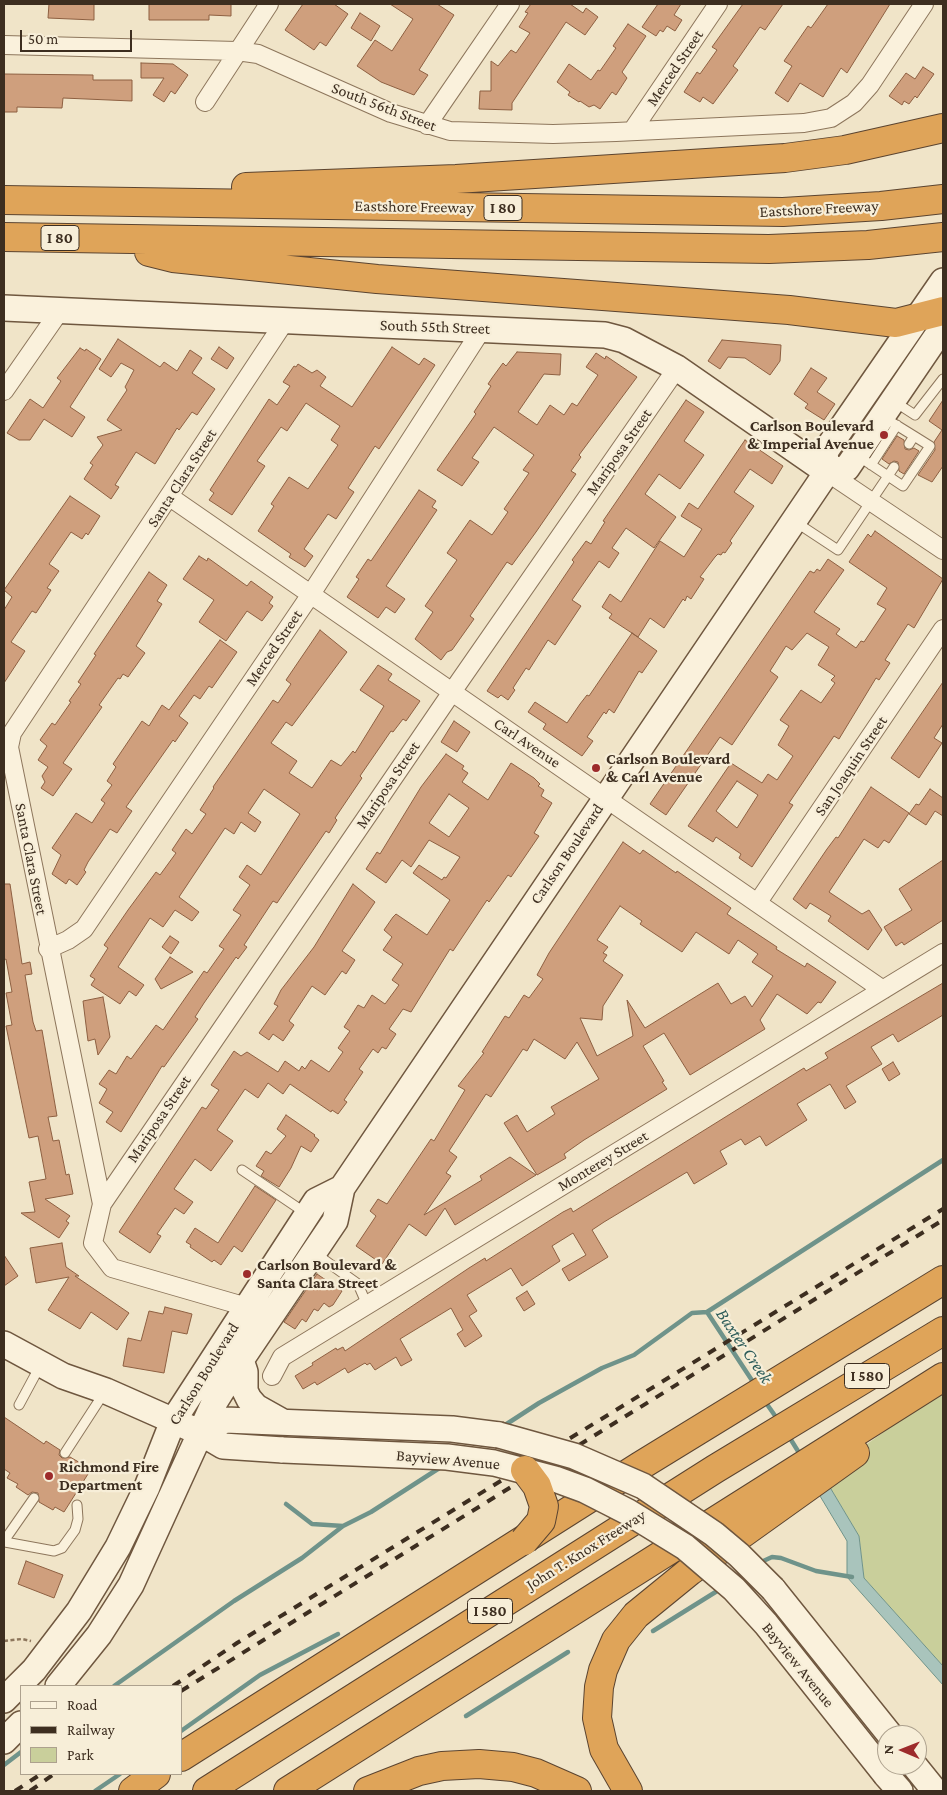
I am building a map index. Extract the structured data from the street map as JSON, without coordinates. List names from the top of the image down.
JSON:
{
  "streets": {
    "highway": [
      "Eastshore Freeway",
      "I 80",
      "I 580",
      "John T. Knox Freeway"
    ],
    "street": [
      "Merced Street",
      "South 56th Street",
      "South 55th Street",
      "Mariposa Street",
      "Santa Clara Street",
      "Carl Avenue",
      "San Joaquin Street",
      "Carlson Boulevard",
      "Monterey Street",
      "Bayview Avenue"
    ]
  },
  "crossings": [
    ["Merced Street", "South 56th Street"],
    ["Merced Street", "South 55th Street"],
    ["Merced Street", "Santa Clara Street"],
    ["Merced Street", "Carl Avenue"],
    ["South 55th Street", "Mariposa Street"],
    ["South 55th Street", "Santa Clara Street"],
    ["South 55th Street", "Carlson Boulevard"],
    ["Mariposa Street", "Santa Clara Street"],
    ["Mariposa Street", "Carl Avenue"],
    ["Santa Clara Street", "Carl Avenue"],
    ["Santa Clara Street", "Carlson Boulevard"],
    ["Carl Avenue", "San Joaquin Street"],
    ["Carl Avenue", "Carlson Boulevard"],
    ["Carl Avenue", "Monterey Street"],
    ["Carlson Boulevard", "Bayview Avenue"]
  ],
  "water": ["Baxter Creek"],
  "places": [
    "Carlson Boulevard & Imperial Avenue",
    "Carlson Boulevard & Carl Avenue",
    "Carlson Boulevard & Santa Clara Street",
    "Richmond Fire Department"
  ],
  "legend": ["Road", "Railway", "Park"],
  "scale_bar": "50 m",
  "north": "left"
}
